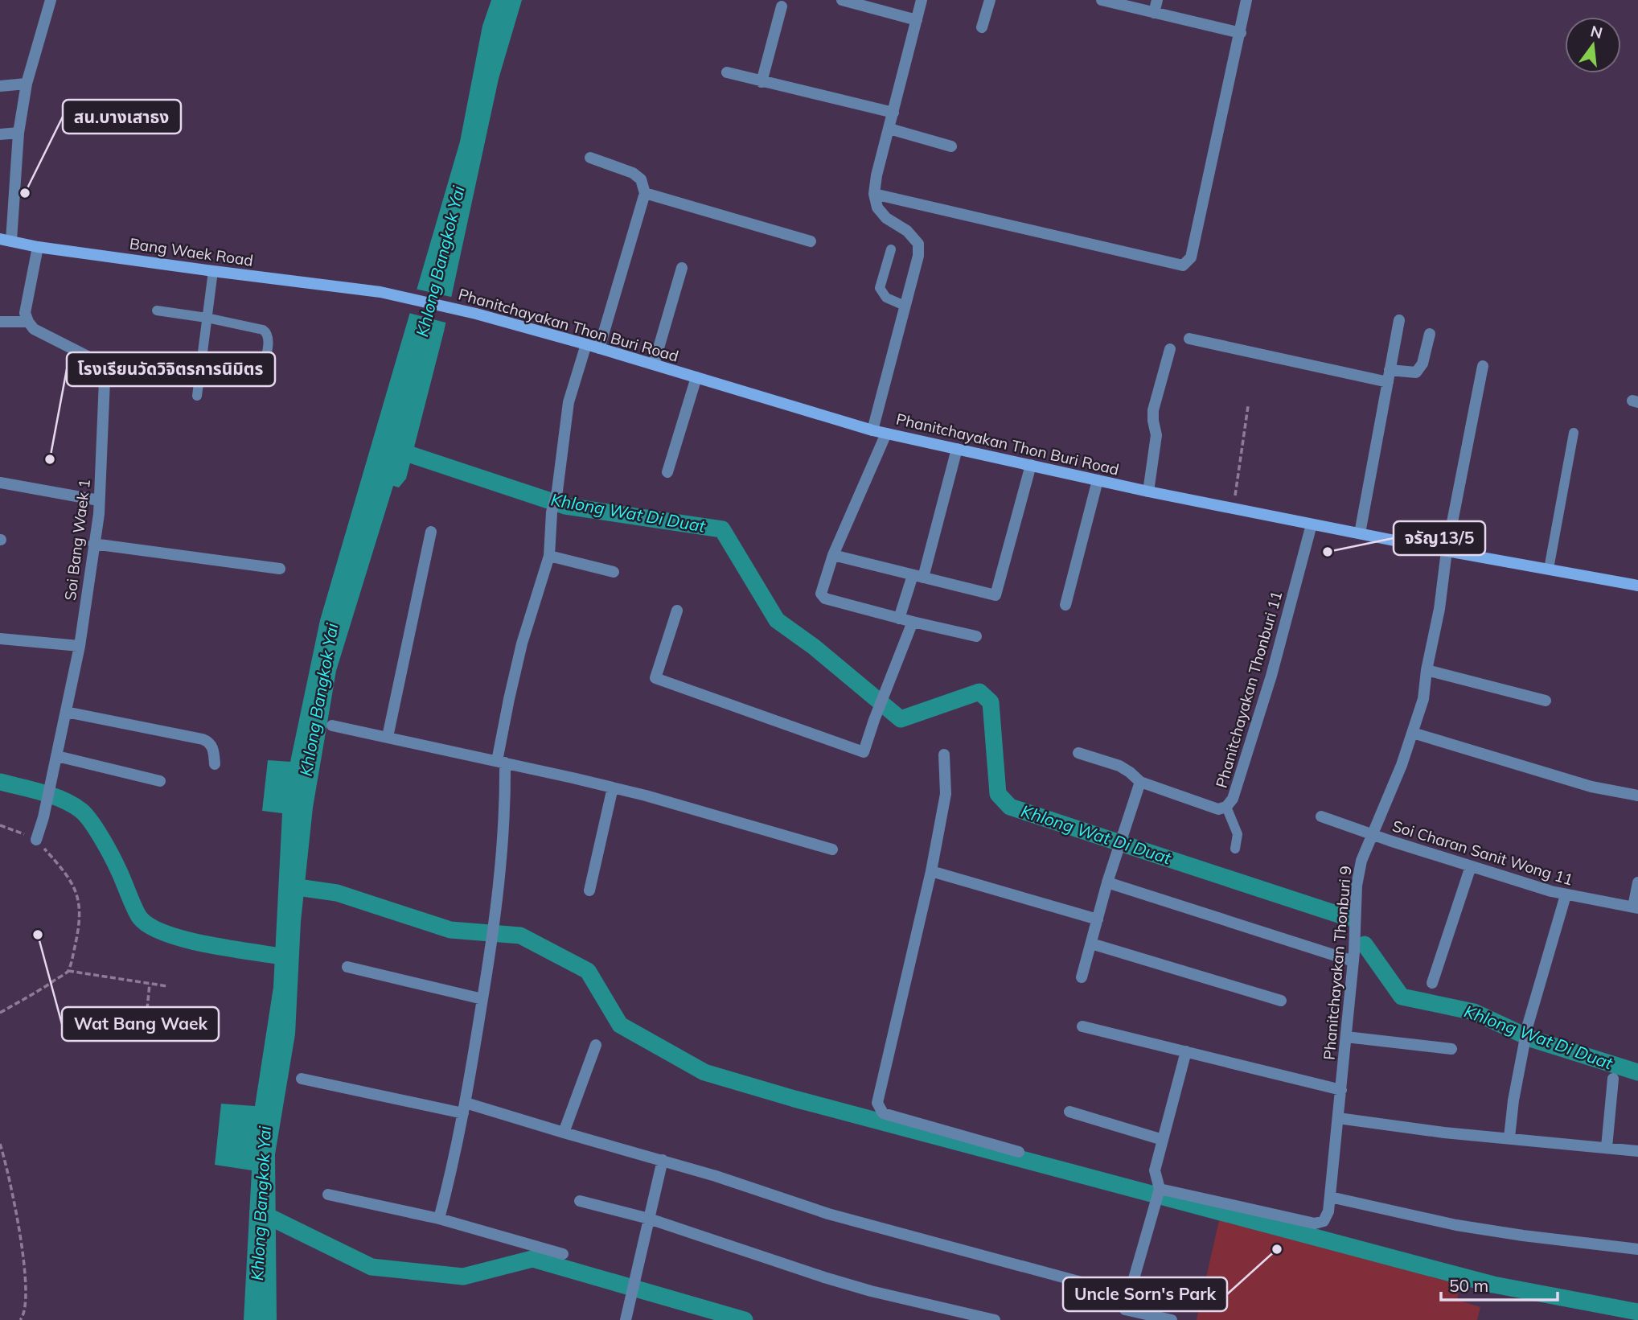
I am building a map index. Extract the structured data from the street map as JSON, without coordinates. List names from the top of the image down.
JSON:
{
  "streets": {
    "main road": ["Bang Waek Road", "Phanitchayakan Thon Buri Road"],
    "street": [
      "Soi Bang Waek 1",
      "Phanitchayakan Thonburi 11",
      "Soi Charan Sanit Wong 11",
      "Phanitchayakan Thonburi 9"
    ]
  },
  "crossings": [
    ["Bang Waek Road", "Phanitchayakan Thon Buri Road"],
    ["Phanitchayakan Thon Buri Road", "Phanitchayakan Thonburi 11"],
    ["Phanitchayakan Thon Buri Road", "Phanitchayakan Thonburi 9"],
    ["Soi Charan Sanit Wong 11", "Phanitchayakan Thonburi 9"]
  ],
  "water": ["Khlong Bangkok Yai", "Khlong Wat Di Duat"],
  "places": [
    "สน.บางเสาธง",
    "โรงเรียนวัดวิจิตรการนิมิตร",
    "จรัญ13/5",
    "Wat Bang Waek",
    "Uncle Sorn's Park"
  ],
  "scale_bar": "50 m",
  "north": "top"
}
